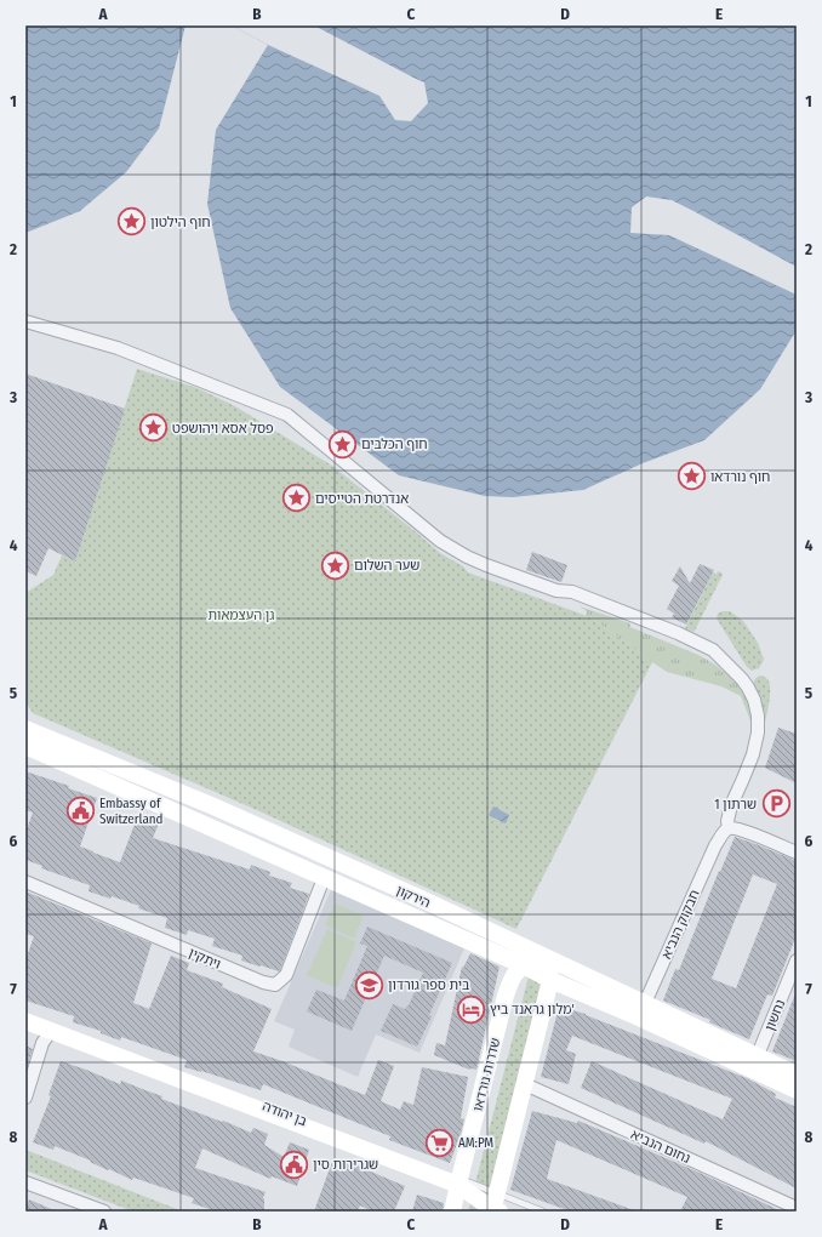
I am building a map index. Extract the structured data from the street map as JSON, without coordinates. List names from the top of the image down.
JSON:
{
  "streets": {
    "main road": ["הירקון", "שדרות נורדאו", "בן יהודה"],
    "street": [
      "חבקוק הנביא",
      "ויתקין",
      "נחשון",
      "נחום הנביא"
    ]
  },
  "crossings": [
    ["הירקון", "חבקוק הנביא"],
    ["הירקון", "ויתקין"],
    ["הירקון", "נחשון"],
    ["הירקון", "שדרות נורדאו"],
    ["שדרות נורדאו", "בן יהודה"]
  ],
  "parks": ["גן העצמאות"],
  "places": {
    "place": [
      "חוף הילטון",
      "פסל אסא ויהושפט",
      "חוף הכלבים",
      "חוף נורדאו",
      "אנדרטת הטייסים",
      "שער השלום"
    ],
    "parking": ["שרתון 1"],
    "public building": ["Embassy of Switzerland", "שגרירות סין"],
    "school or university": ["בית ספר גורדון"],
    "hotel": ["מלון גראנד ביץ'"],
    "supermarket": ["AM:PM"]
  },
  "grid": {
    "columns": [
      "A",
      "B",
      "C",
      "D",
      "E"
    ],
    "rows": [
      "1",
      "2",
      "3",
      "4",
      "5",
      "6",
      "7",
      "8"
    ]
  }
}
